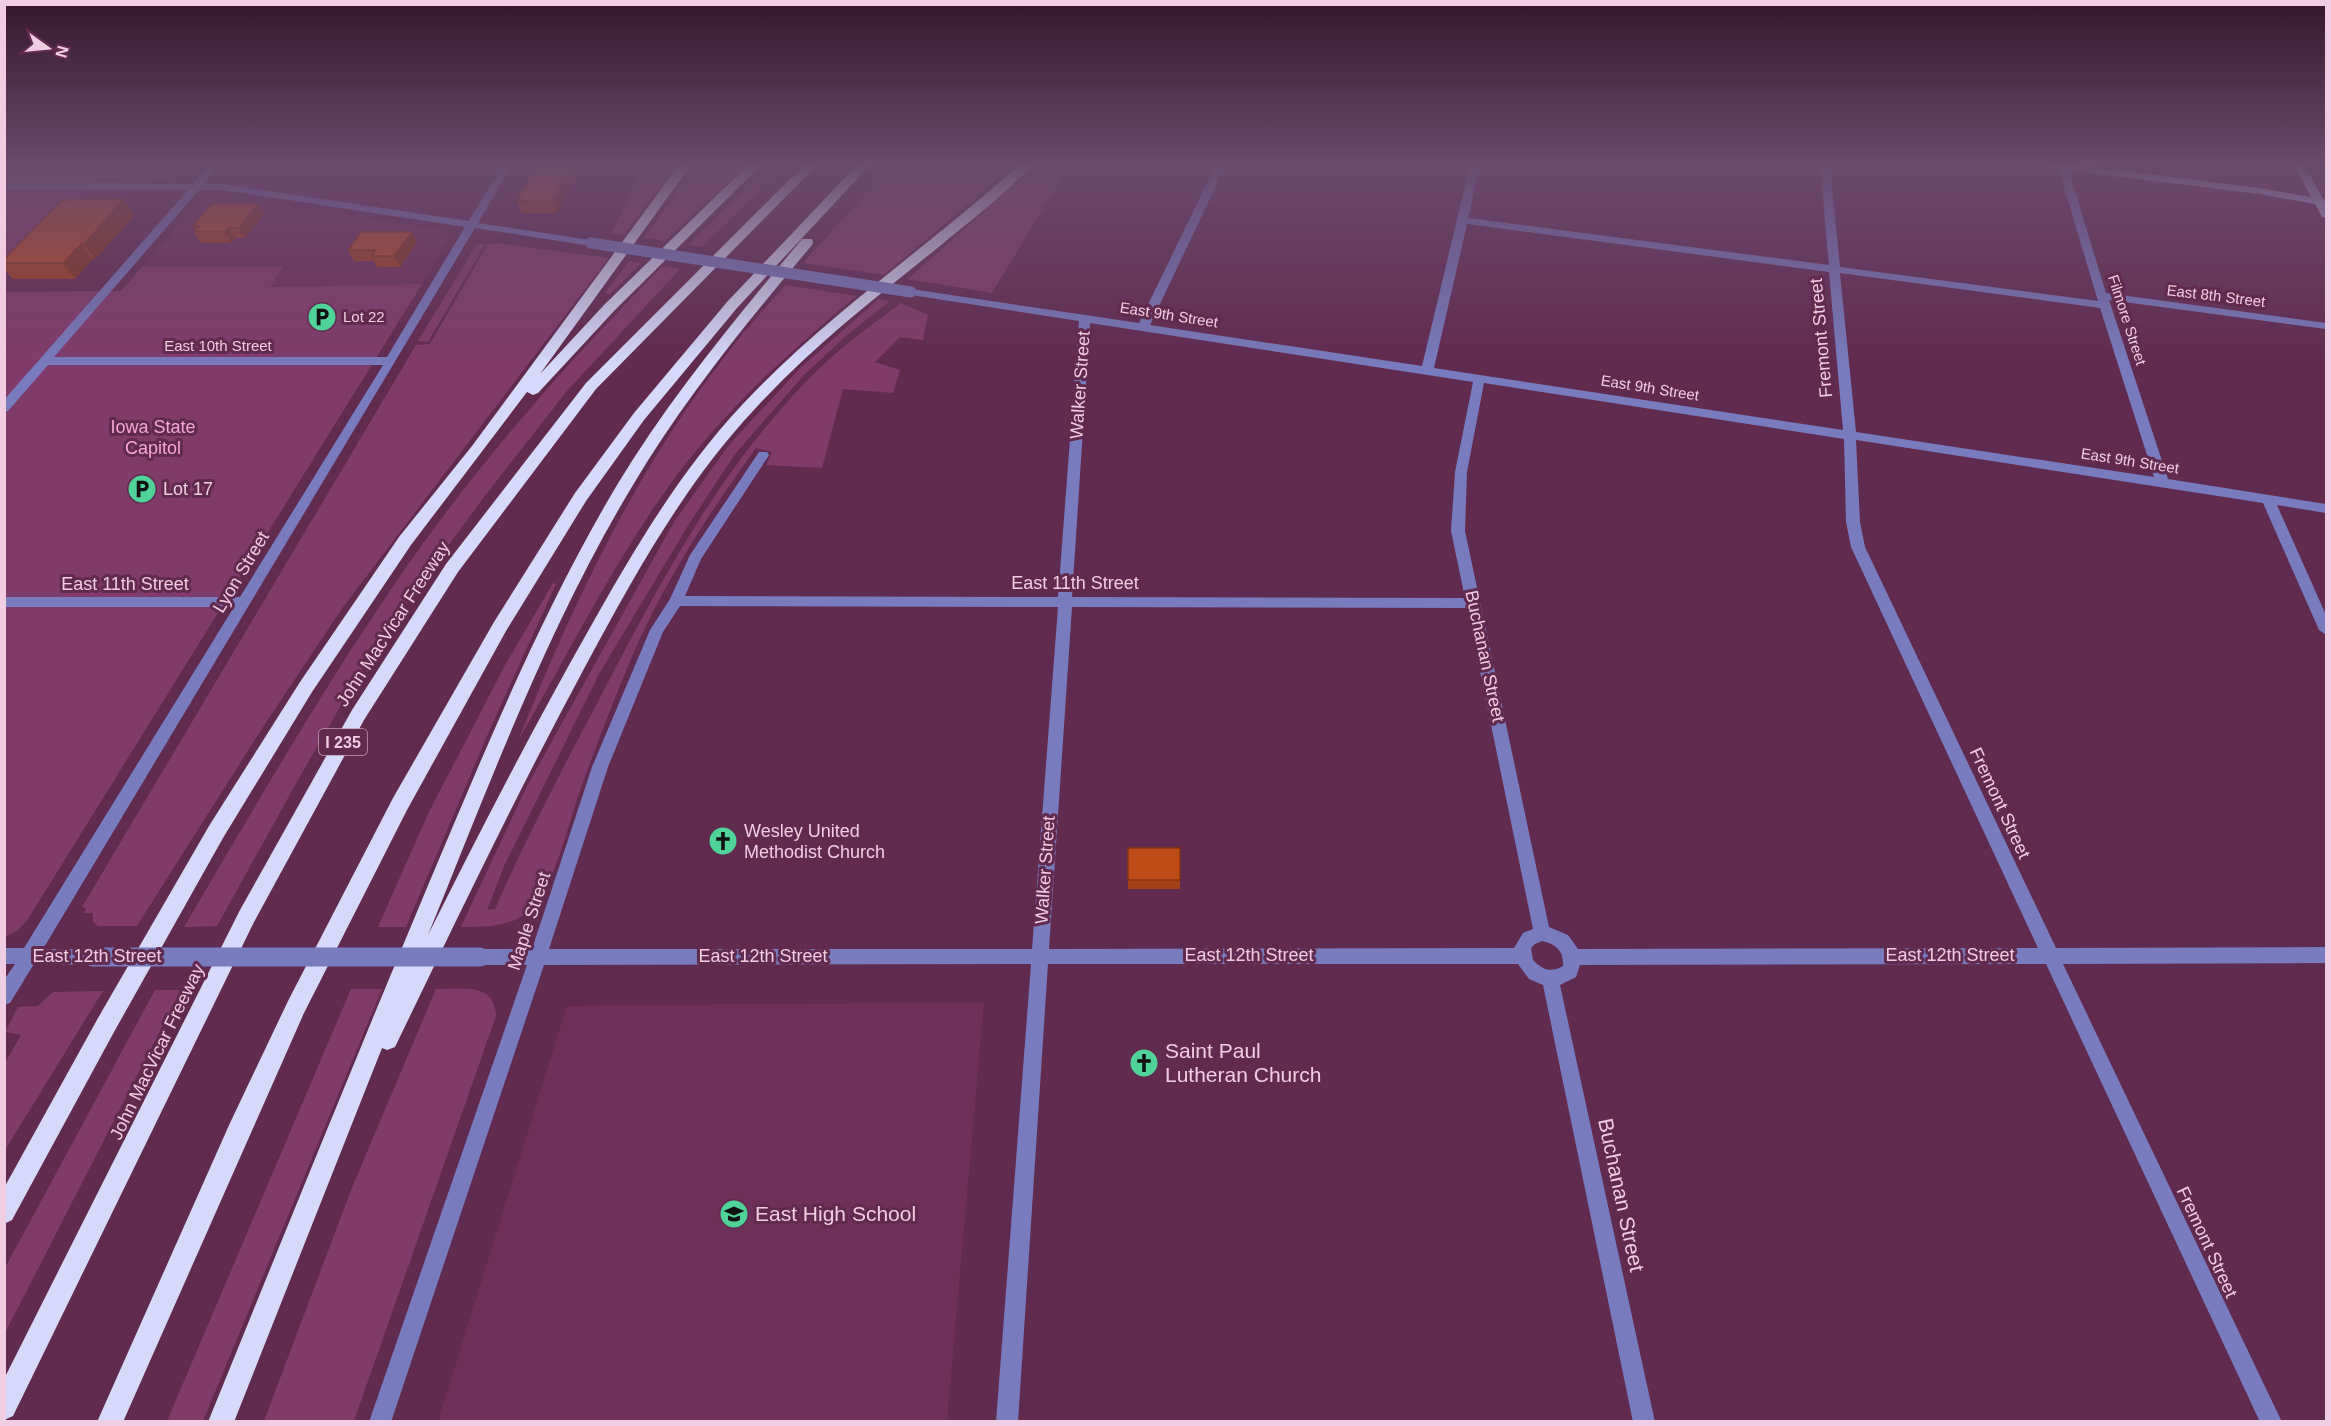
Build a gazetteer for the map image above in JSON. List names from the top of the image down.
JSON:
{
  "streets": {
    "highway": ["John MacVicar Freeway", "I 235"],
    "street": [
      "East 8th Street",
      "East 9th Street",
      "Filmore Street",
      "Fremont Street",
      "East 10th Street",
      "Walker Street",
      "Lyon Street",
      "East 11th Street",
      "Buchanan Street",
      "Maple Street",
      "East 12th Street"
    ]
  },
  "crossings": [
    ["East 8th Street", "Filmore Street"],
    ["East 8th Street", "Fremont Street"],
    ["East 9th Street", "Filmore Street"],
    ["East 9th Street", "Fremont Street"],
    ["East 9th Street", "Walker Street"],
    ["East 9th Street", "Buchanan Street"],
    ["Fremont Street", "East 12th Street"],
    ["East 10th Street", "Lyon Street"],
    ["Walker Street", "East 11th Street"],
    ["Walker Street", "East 12th Street"],
    ["Lyon Street", "East 11th Street"],
    ["Lyon Street", "East 12th Street"],
    ["East 11th Street", "Buchanan Street"],
    ["East 11th Street", "Maple Street"],
    ["Buchanan Street", "East 12th Street"],
    ["Maple Street", "East 12th Street"]
  ],
  "parks": ["Iowa State Capitol"],
  "places": {
    "parking": ["Lot 22", "Lot 17"],
    "church": ["Wesley United Methodist Church", "Saint Paul Lutheran Church"],
    "school or university": ["East High School"]
  },
  "north": "right"
}
